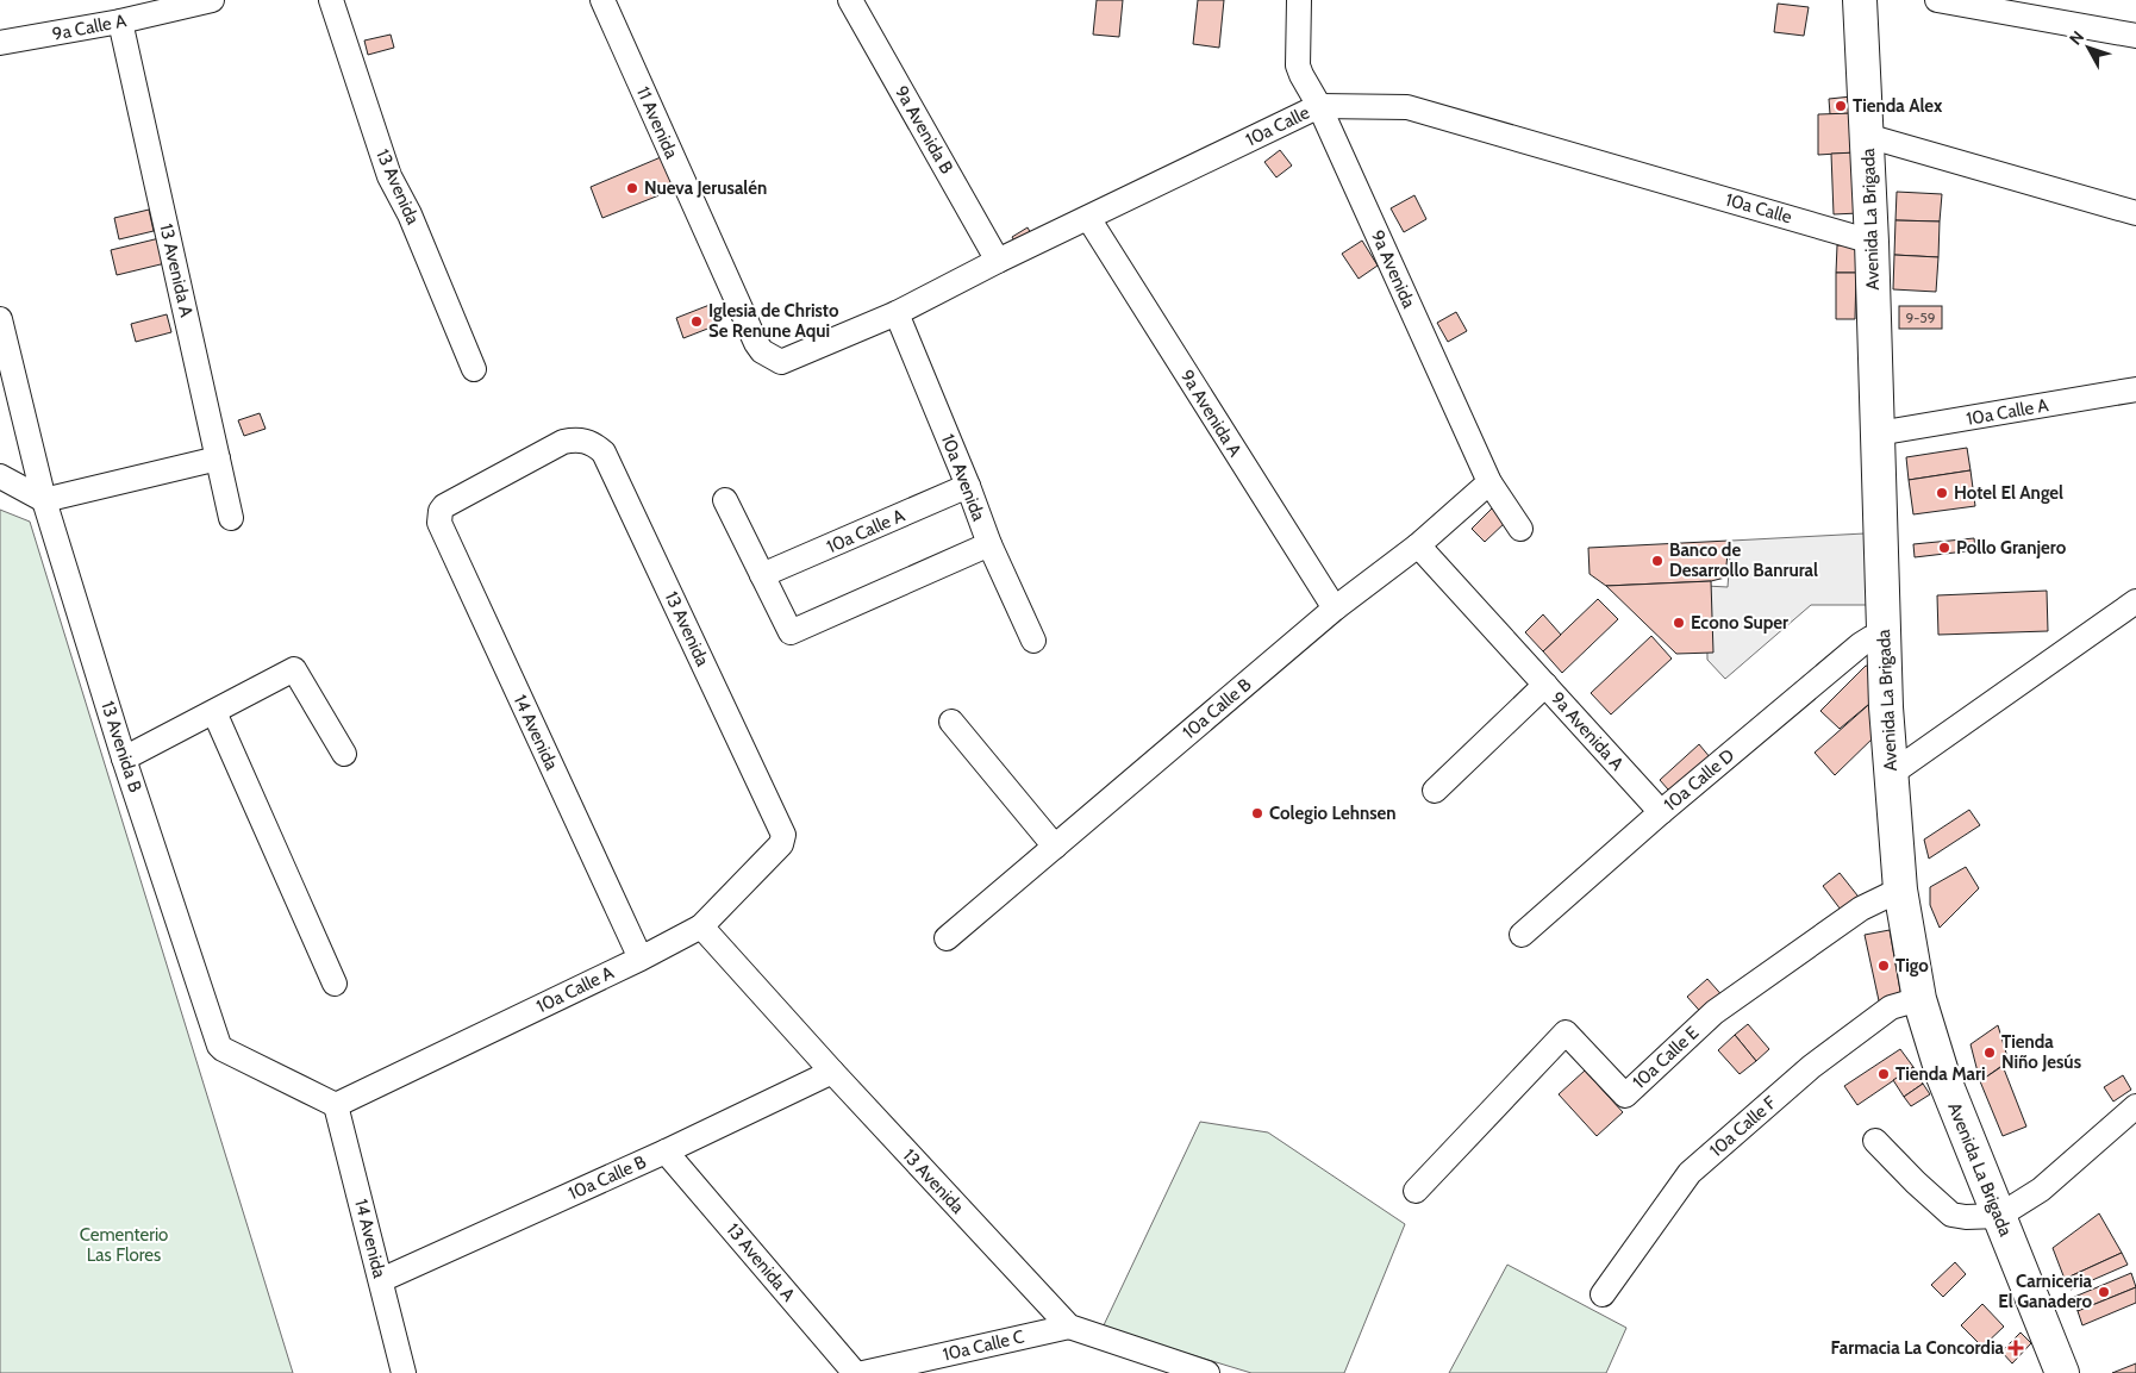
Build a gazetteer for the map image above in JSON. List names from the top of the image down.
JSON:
{
  "streets": {
    "main road": ["Avenida La Brigada"],
    "street": [
      "9a Calle A",
      "11 Avenida",
      "10a Calle",
      "9a Avenida B",
      "13 Avenida",
      "9a Avenida",
      "13 Avenida A",
      "10a Calle A",
      "9a Avenida A",
      "10a Avenida",
      "10a Calle B",
      "14 Avenida",
      "13 Avenida B",
      "10a Calle D",
      "10a Calle E",
      "10a Calle F",
      "10a Calle C"
    ]
  },
  "crossings": [
    ["9a Calle A", "13 Avenida A"],
    ["11 Avenida", "10a Calle"],
    ["10a Calle", "9a Avenida B"],
    ["10a Calle", "Avenida La Brigada"],
    ["10a Calle", "9a Avenida"],
    ["10a Calle", "9a Avenida A"],
    ["10a Calle", "10a Avenida"],
    ["13 Avenida", "10a Calle A"],
    ["13 Avenida", "10a Calle B"],
    ["13 Avenida", "14 Avenida"],
    ["13 Avenida", "10a Calle C"],
    ["Avenida La Brigada", "10a Calle A"],
    ["Avenida La Brigada", "10a Calle D"],
    ["Avenida La Brigada", "10a Calle E"],
    ["Avenida La Brigada", "10a Calle F"],
    ["9a Avenida", "10a Calle B"],
    ["13 Avenida A", "10a Calle B"],
    ["10a Calle A", "10a Avenida"],
    ["10a Calle A", "14 Avenida"],
    ["10a Calle A", "13 Avenida B"],
    ["9a Avenida A", "10a Calle B"],
    ["9a Avenida A", "10a Calle D"],
    ["10a Calle B", "14 Avenida"],
    ["14 Avenida", "13 Avenida B"]
  ],
  "parks": ["Cementerio Las Flores"],
  "places": {
    "other": [
      "Tienda Alex",
      "Nueva Jerusalén",
      "Iglesia de Christo Se Renune Aqui",
      "Hotel El Angel",
      "Pollo Granjero",
      "Banco de Desarrollo Banrural",
      "Econo Super",
      "Colegio Lehnsen",
      "Tigo",
      "Tienda Niño Jesús",
      "Tienda Mari",
      "Carniceria El Ganadero"
    ],
    "health": ["Farmacia La Concordia"]
  },
  "house_numbers": ["9-59"],
  "north": "top left"
}
